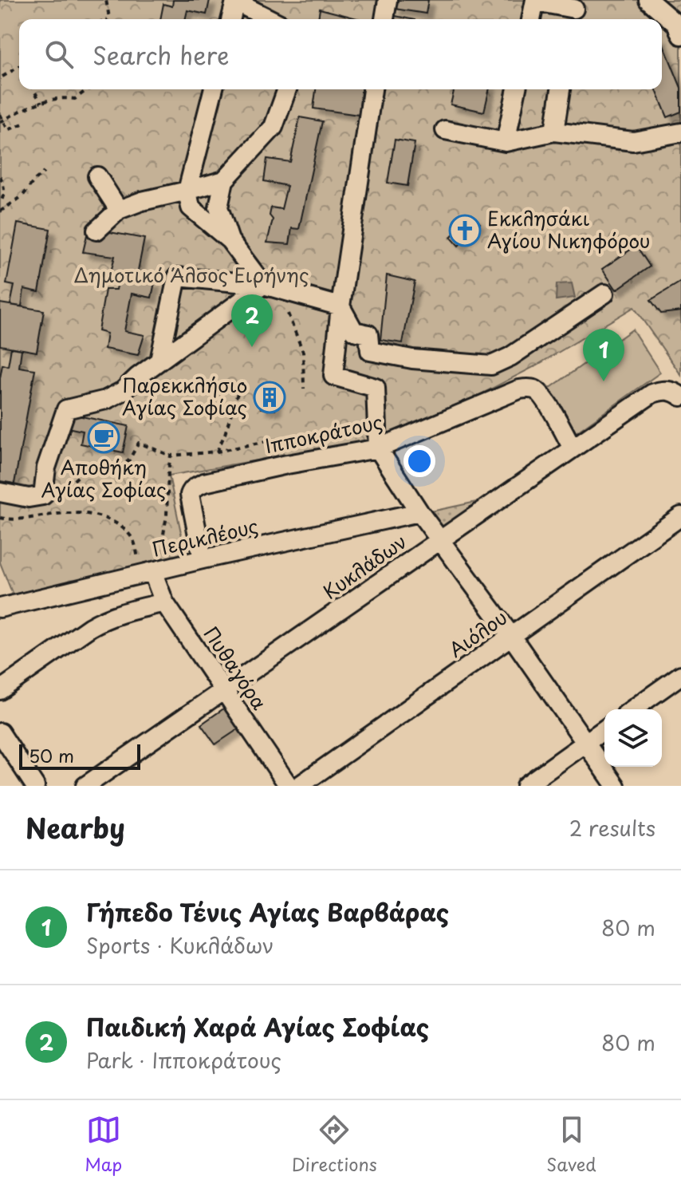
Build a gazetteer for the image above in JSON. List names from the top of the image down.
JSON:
{
  "streets": {
    "street": [
      "Ιπποκράτους",
      "Περικλέους",
      "Κυκλάδων",
      "Αιόλου",
      "Πυθαγόρα"
    ]
  },
  "crossings": [
    ["Ιπποκράτους", "Περικλέους"],
    ["Ιπποκράτους", "Κυκλάδων"],
    ["Περικλέους", "Πυθαγόρα"],
    ["Κυκλάδων", "Πυθαγόρα"]
  ],
  "parks": ["Δημοτικό Άλσος Ειρήνης"],
  "places": {
    "church": ["Εκκλησάκι Αγίου Νικηφόρου"],
    "building": ["Παρεκκλήσιο Αγίας Σοφίας"],
    "cafe": ["Αποθήκη Αγίας Σοφίας"]
  },
  "scale_bar": "50 m",
  "page": {
    "search": "Search here",
    "pins": ["2", "1"],
    "scale": "50 m",
    "heading": ["Nearby", "2 results"],
    "list": [
      {
        "mark": "1",
        "name": "Γήπεδο Τένις Αγίας Βαρβάρας",
        "note": "Sports · Κυκλάδων",
        "value": "80 m"
      },
      {
        "mark": "2",
        "name": "Παιδική Χαρά Αγίας Σοφίας",
        "note": "Park · Ιπποκράτους",
        "value": "80 m"
      }
    ],
    "nav": ["Map", "Directions", "Saved"]
  }
}
